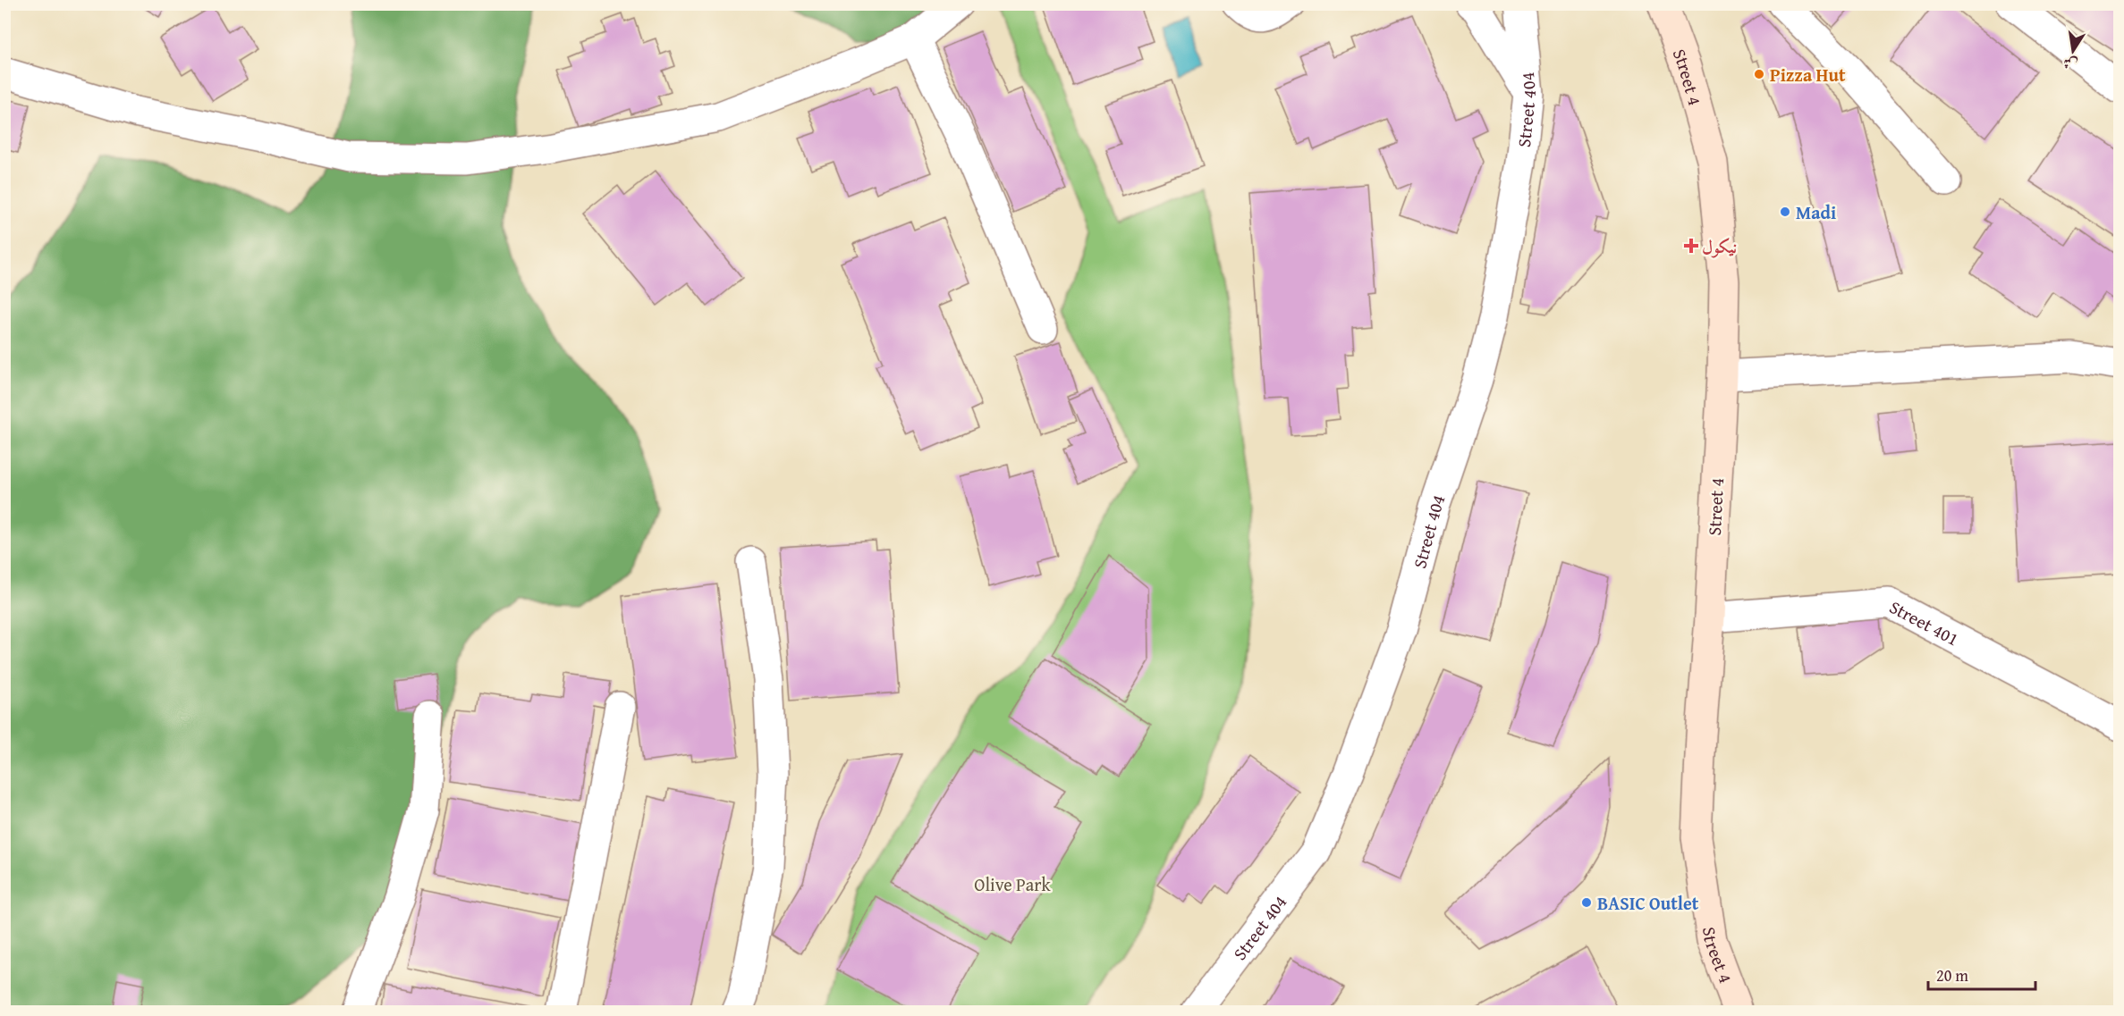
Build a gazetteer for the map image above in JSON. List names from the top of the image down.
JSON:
{
  "streets": {
    "main road": ["Street 4"],
    "street": ["Street 404", "Street 401"]
  },
  "crossings": [
    ["Street 4", "Street 401"]
  ],
  "parks": ["Olive Park"],
  "places": {
    "other": ["Pizza Hut", "Madi", "BASIC Outlet"],
    "health": ["نيكول"]
  },
  "scale_bar": "20 m",
  "north": "bottom"
}
